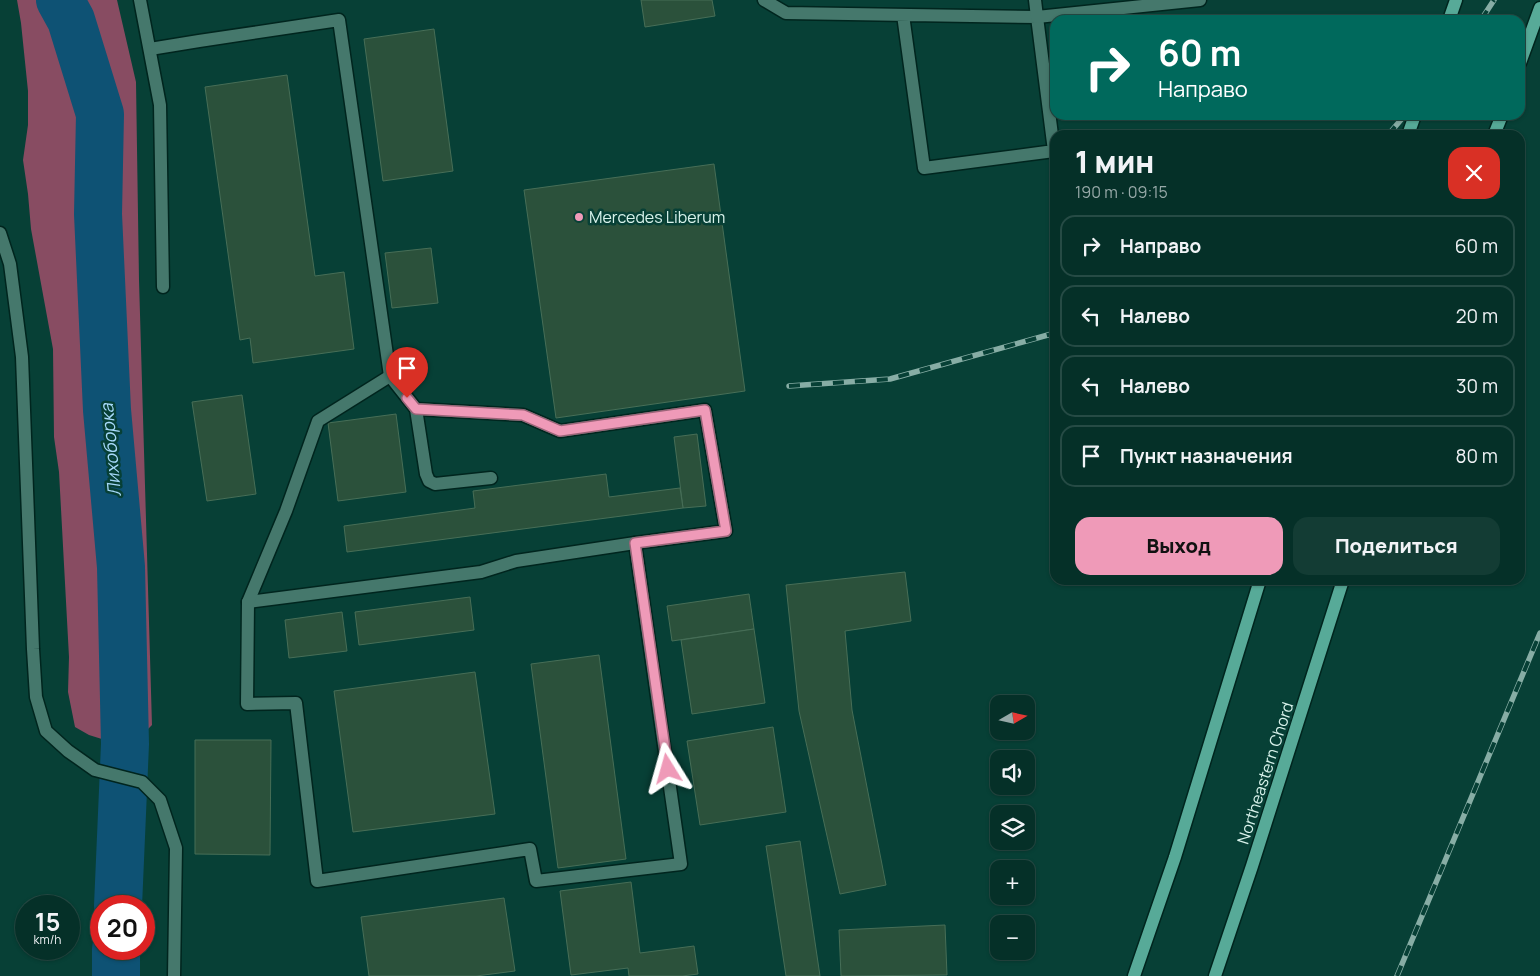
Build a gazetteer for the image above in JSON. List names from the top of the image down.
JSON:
{
  "streets": {
    "main road": ["Northeastern Chord"]
  },
  "water": ["Лихоборка"],
  "places": ["Mercedes Liberum"],
  "north": "right",
  "page": {
    "turn": ["60 m", "Направо"],
    "heading": ["1 мин", "190 m · 09:15"],
    "list": [
      {
        "name": "Направо",
        "value": "60 m"
      },
      {
        "name": "Налево",
        "value": "20 m"
      },
      {
        "name": "Налево",
        "value": "30 m"
      },
      {
        "name": "Пункт назначения",
        "value": "80 m"
      }
    ],
    "buttons": ["Выход", "Поделиться"],
    "map_buttons": ["+", "−"],
    "speed": "15 km/h",
    "limit": "20"
  }
}
